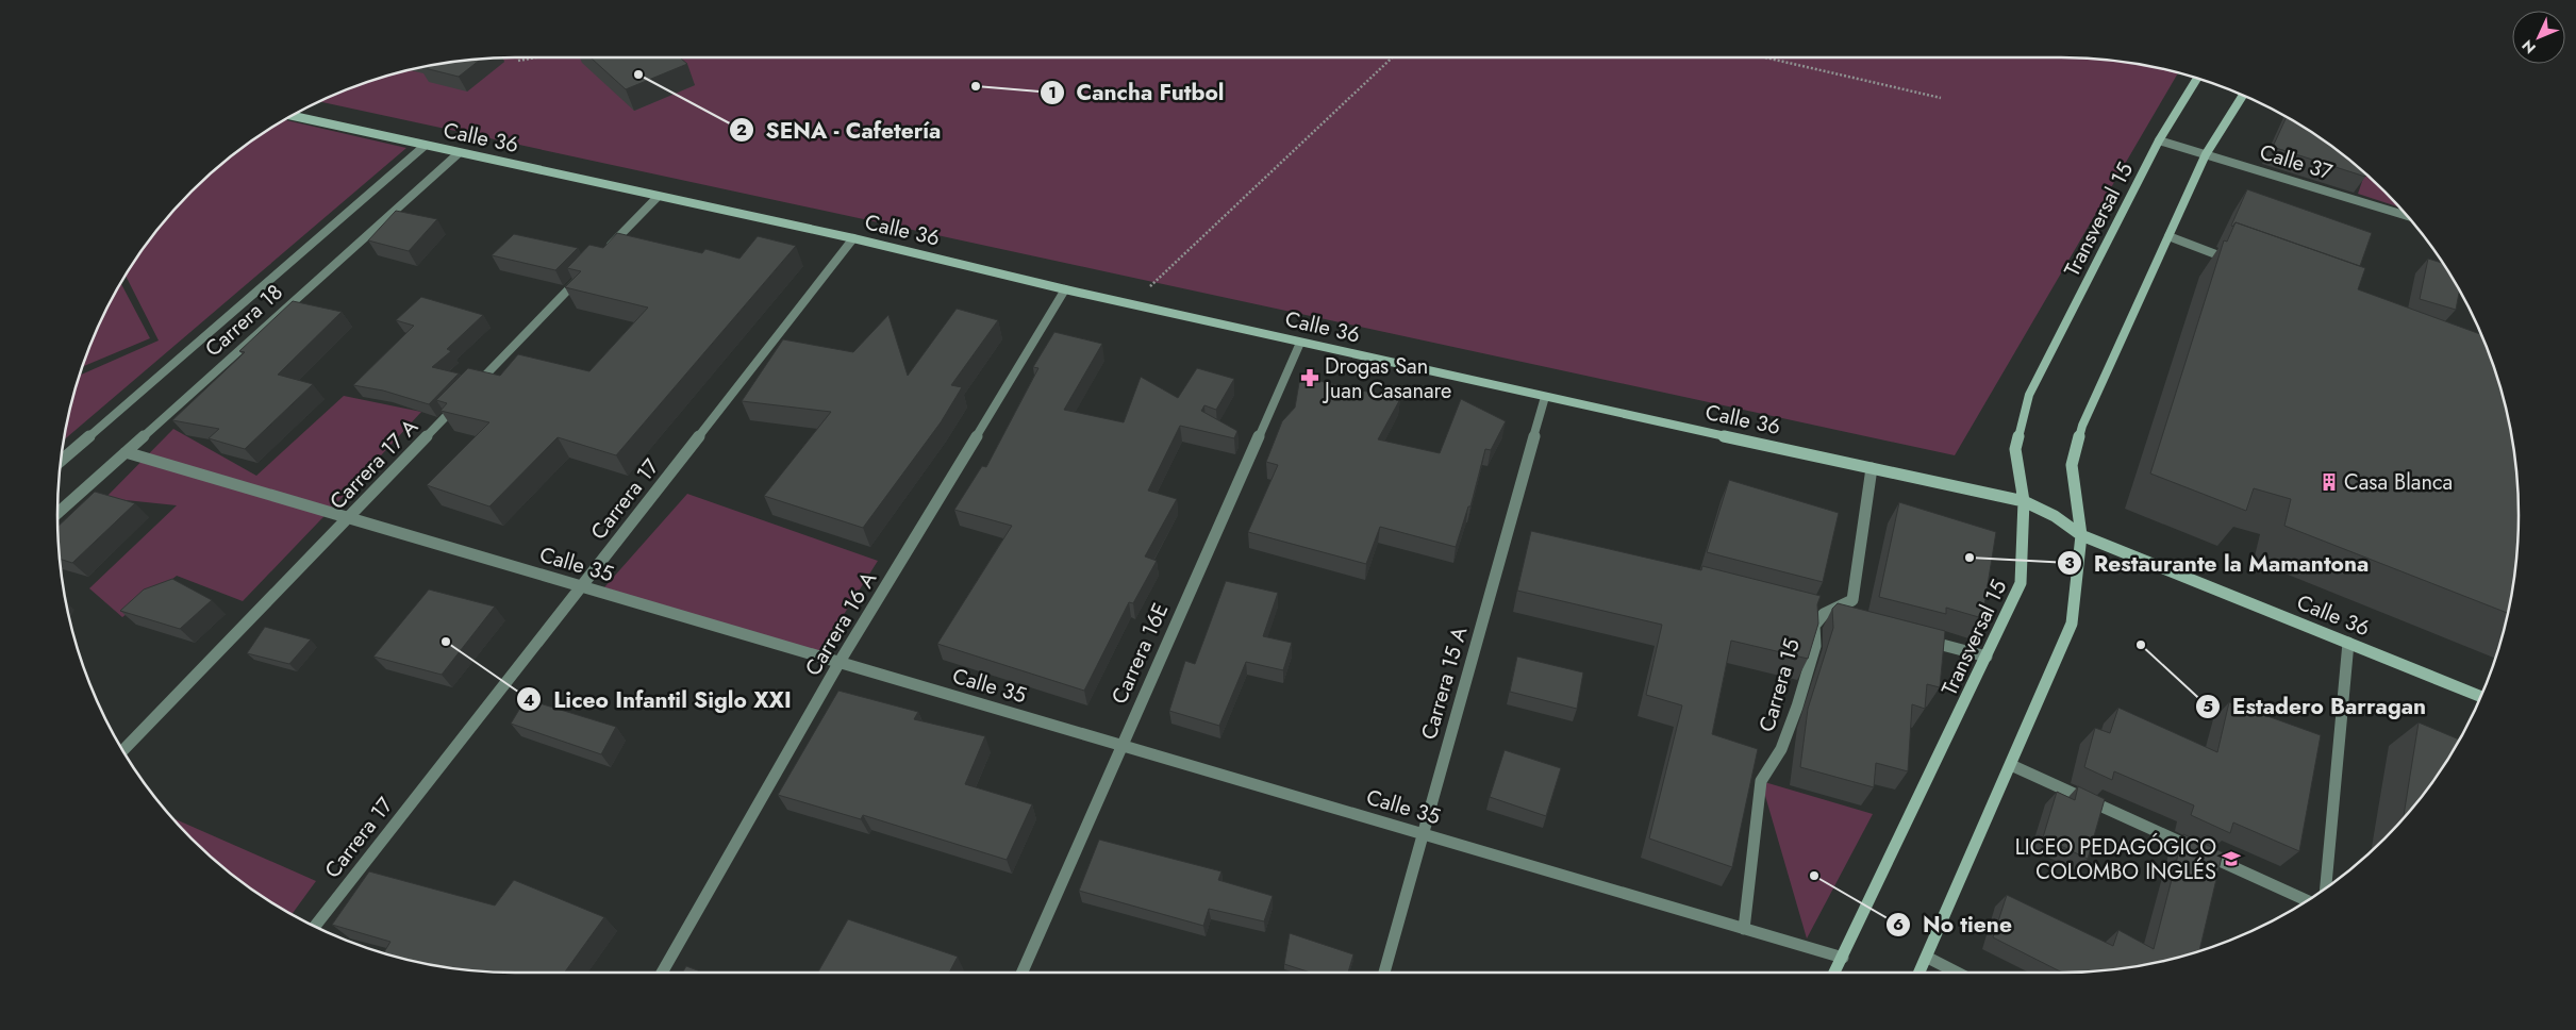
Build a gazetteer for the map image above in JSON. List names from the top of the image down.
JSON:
{
  "streets": {
    "street": [
      "Calle 36",
      "Calle 37",
      "Transversal 15",
      "Carrera 18",
      "Carrera 17 A",
      "Carrera 17",
      "Calle 35",
      "Carrera 16 A",
      "Carrera 16E",
      "Carrera 15 A",
      "Carrera 15"
    ]
  },
  "crossings": [
    ["Calle 36", "Transversal 15"],
    ["Calle 36", "Carrera 18"],
    ["Calle 36", "Carrera 17"],
    ["Calle 36", "Carrera 16 A"],
    ["Calle 36", "Carrera 16E"],
    ["Calle 36", "Carrera 15 A"],
    ["Calle 37", "Transversal 15"],
    ["Transversal 15", "Calle 35"],
    ["Carrera 18", "Calle 35"],
    ["Carrera 17 A", "Calle 35"],
    ["Carrera 17", "Calle 35"],
    ["Calle 35", "Carrera 16 A"],
    ["Calle 35", "Carrera 16E"],
    ["Calle 35", "Carrera 15 A"],
    ["Calle 35", "Carrera 15"]
  ],
  "places": {
    "other": [
      "SENA - Cafetería",
      "Cancha Futbol",
      "Restaurante la Mamantona",
      "Liceo Infantil Siglo XXI",
      "Estadero Barragan",
      "No tiene"
    ],
    "pharmacy": ["Drogas San Juan Casanare"],
    "building": ["Casa Blanca"],
    "school or university": ["LICEO PEDAGÓGICO COLOMBO INGLÉS"]
  },
  "north": "bottom left"
}
